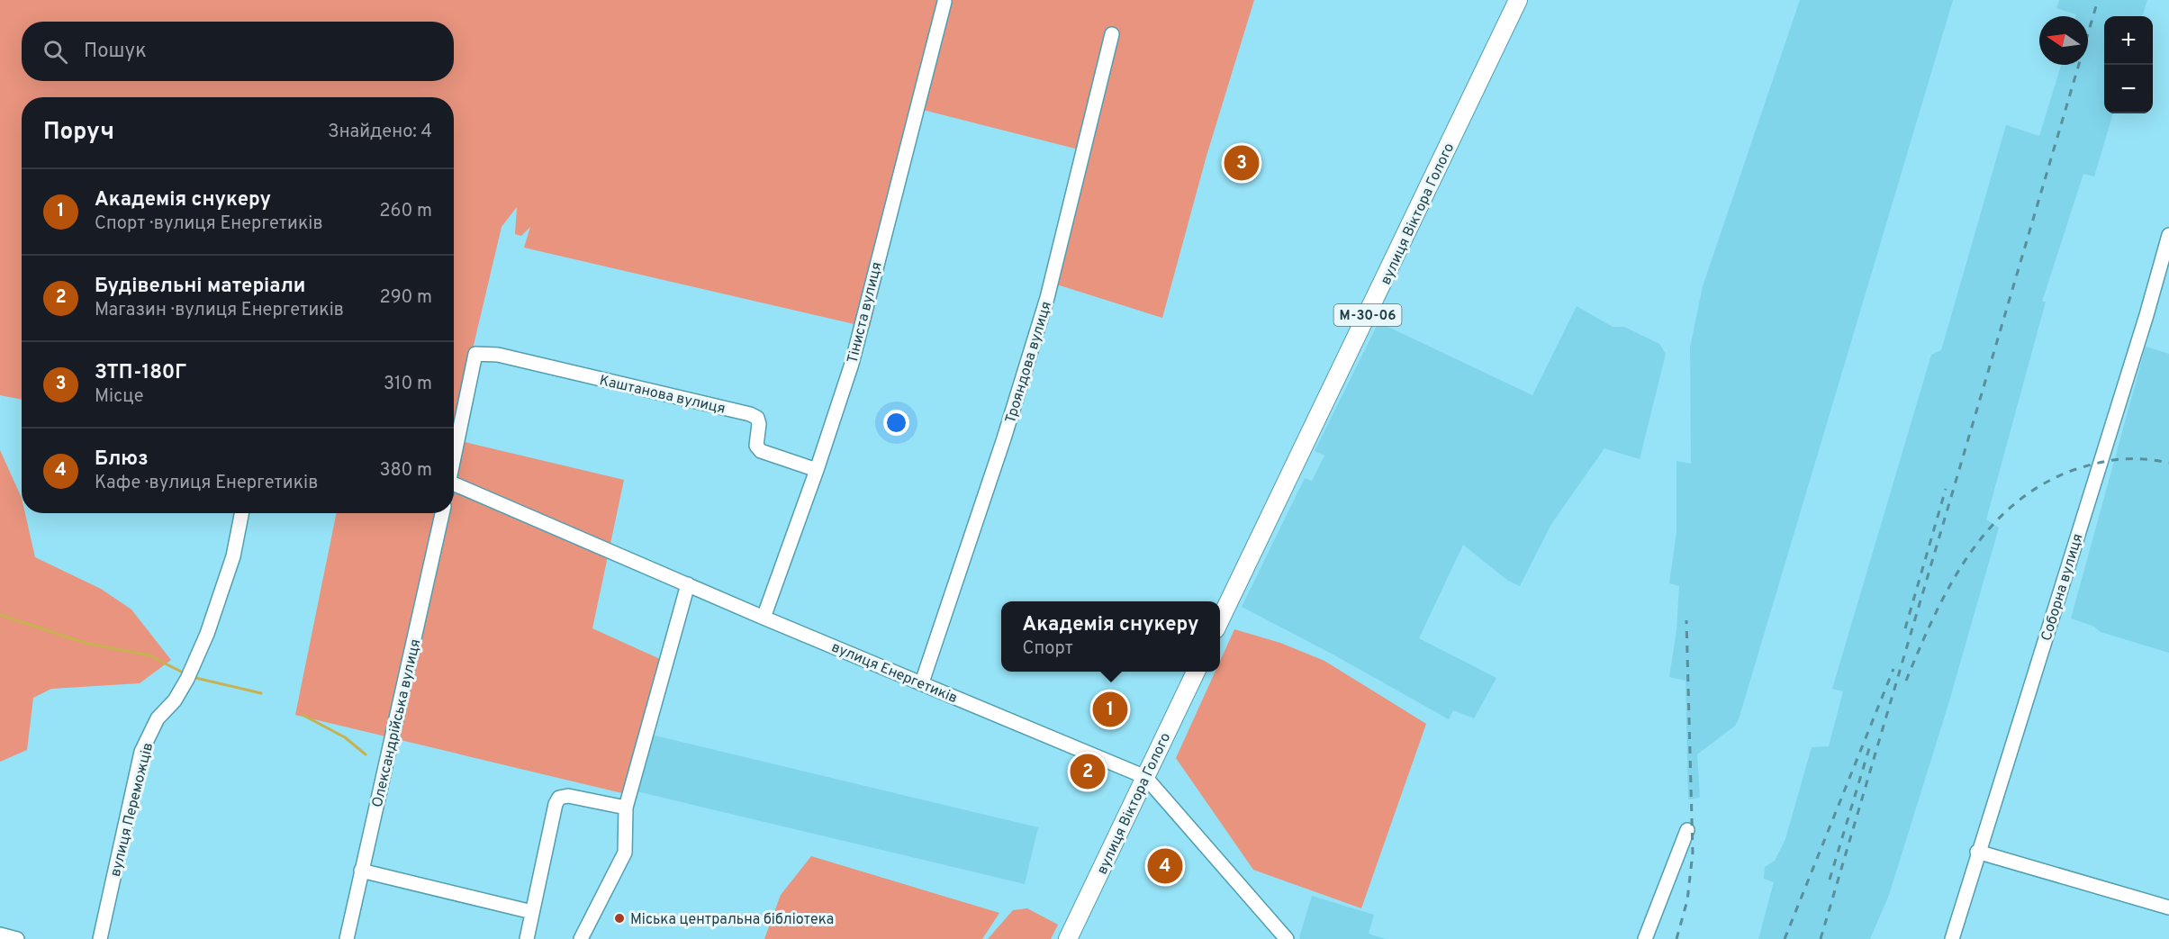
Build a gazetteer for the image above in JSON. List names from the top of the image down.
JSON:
{
  "streets": {
    "main road": ["вулиця Віктора Голого", "М-30-06"],
    "street": [
      "Тіниста вулиця",
      "Трояндова вулиця",
      "Каштанова вулиця",
      "Соборна вулиця",
      "вулиця Енергетиків",
      "Олександрійська вулиця",
      "вулиця Переможців"
    ]
  },
  "crossings": [
    ["вулиця Віктора Голого", "вулиця Енергетиків"],
    ["Тіниста вулиця", "Каштанова вулиця"],
    ["Тіниста вулиця", "вулиця Енергетиків"],
    ["Трояндова вулиця", "вулиця Енергетиків"]
  ],
  "places": ["Міська центральна бібліотека"],
  "north": "left",
  "page": {
    "map_buttons": ["+", "−"],
    "search": "Пошук",
    "heading": ["Поруч", "Знайдено: 4"],
    "pins": [
      "3",
      "1",
      "2",
      "4"
    ],
    "list": [
      {
        "mark": "1",
        "name": "Академія снукеру",
        "note": "Спорт · вулиця Енергетиків",
        "value": "260 m"
      },
      {
        "mark": "2",
        "name": "Будівельні матеріали",
        "note": "Магазин · вулиця Енергетиків",
        "value": "290 m"
      },
      {
        "mark": "3",
        "name": "ЗТП-180Г",
        "note": "Місце",
        "value": "310 m"
      },
      {
        "mark": "4",
        "name": "Блюз",
        "note": "Кафе · вулиця Енергетиків",
        "value": "380 m"
      }
    ],
    "popup": ["Академія снукеру", "Спорт"]
  }
}
